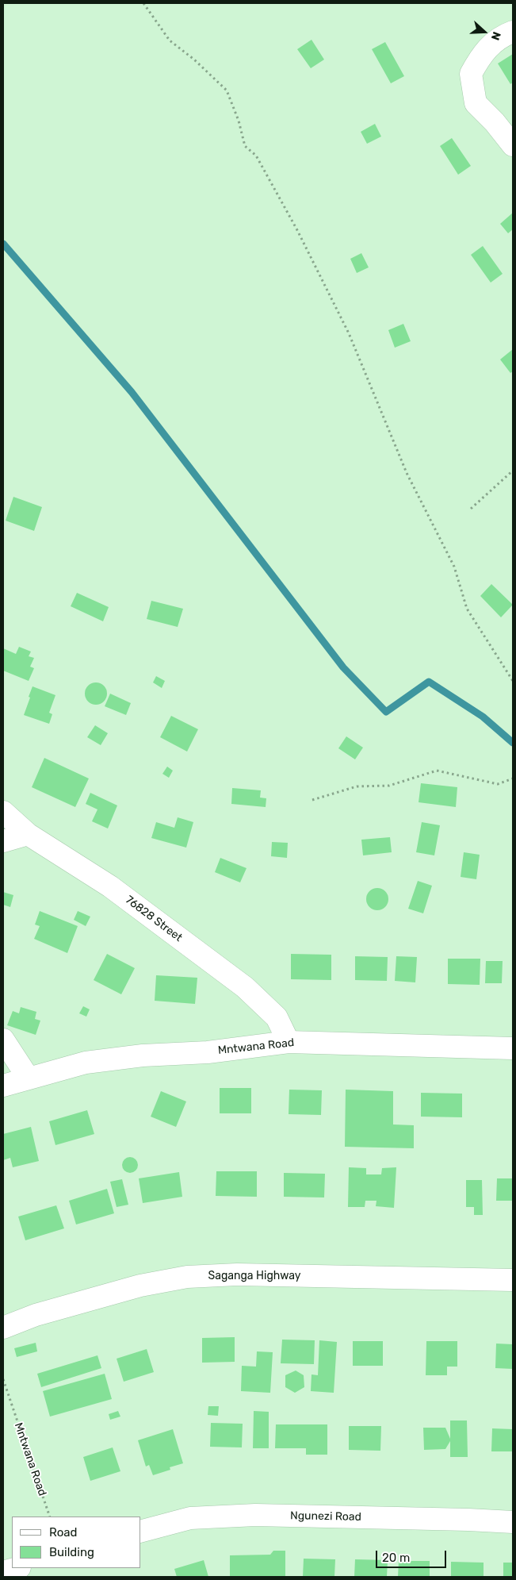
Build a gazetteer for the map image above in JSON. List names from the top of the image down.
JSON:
{
  "streets": {
    "street": [
      "76828 Street",
      "Mntwana Road",
      "Saganga Highway",
      "Ngunezi Road"
    ]
  },
  "crossings": [
    ["76828 Street", "Mntwana Road"]
  ],
  "legend": ["Road", "Building"],
  "scale_bar": "20 m",
  "north": "right"
}
